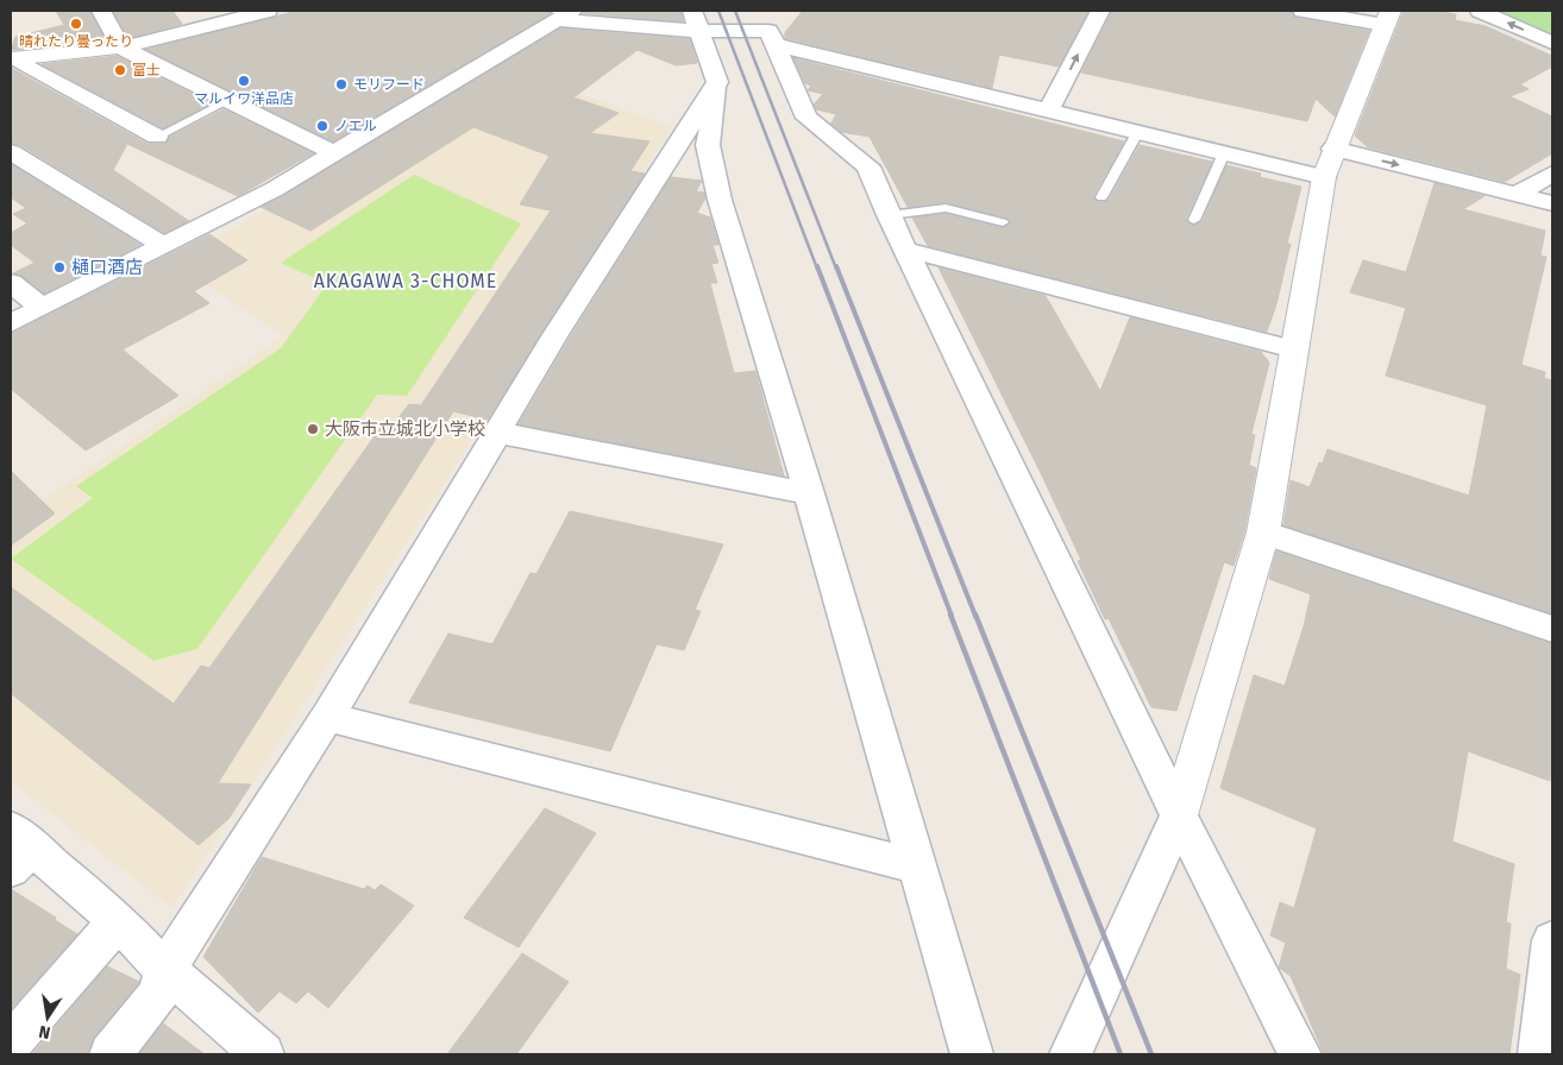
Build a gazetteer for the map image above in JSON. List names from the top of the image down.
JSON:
{
  "districts": ["AKAGAWA 3-CHOME"],
  "places": [
    "晴れたり曇ったり",
    "富士",
    "マルイワ洋品店",
    "モリフード",
    "ノエル",
    "樋口酒店",
    "大阪市立城北小学校"
  ],
  "north": "bottom"
}
